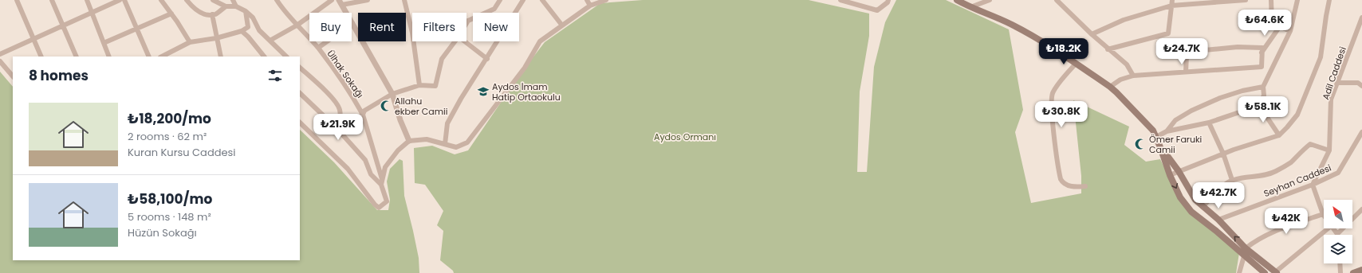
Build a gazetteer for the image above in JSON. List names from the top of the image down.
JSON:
{
  "streets": {
    "street": ["Adil Caddesi", "Ülhak Sokağı", "Seyhan Caddesi"]
  },
  "crossings": [
    ["Adil Caddesi", "Seyhan Caddesi"]
  ],
  "parks": ["Aydos Ormanı"],
  "places": {
    "school or university": ["Aydos İmam Hatip Ortaokulu"],
    "mosque": ["Allahu ekber Camii", "Ömer Faruki Camii"]
  },
  "north": "top left",
  "page": {
    "price": [
      "₺64.6K",
      "₺18.2K",
      "₺24.7K",
      "₺58.1K",
      "₺30.8K",
      "₺21.9K",
      "₺42.7K",
      "₺42K"
    ],
    "chip": [
      "Buy",
      "Rent",
      "Filters",
      "New"
    ],
    "heading": "8 homes",
    "list": [
      {
        "name": "₺18,200/mo",
        "note": "2 rooms · 62 m² · Kuran Kursu Caddesi"
      },
      {
        "name": "₺58,100/mo",
        "note": "5 rooms · 148 m² · Hüzün Sokağı"
      }
    ]
  }
}
